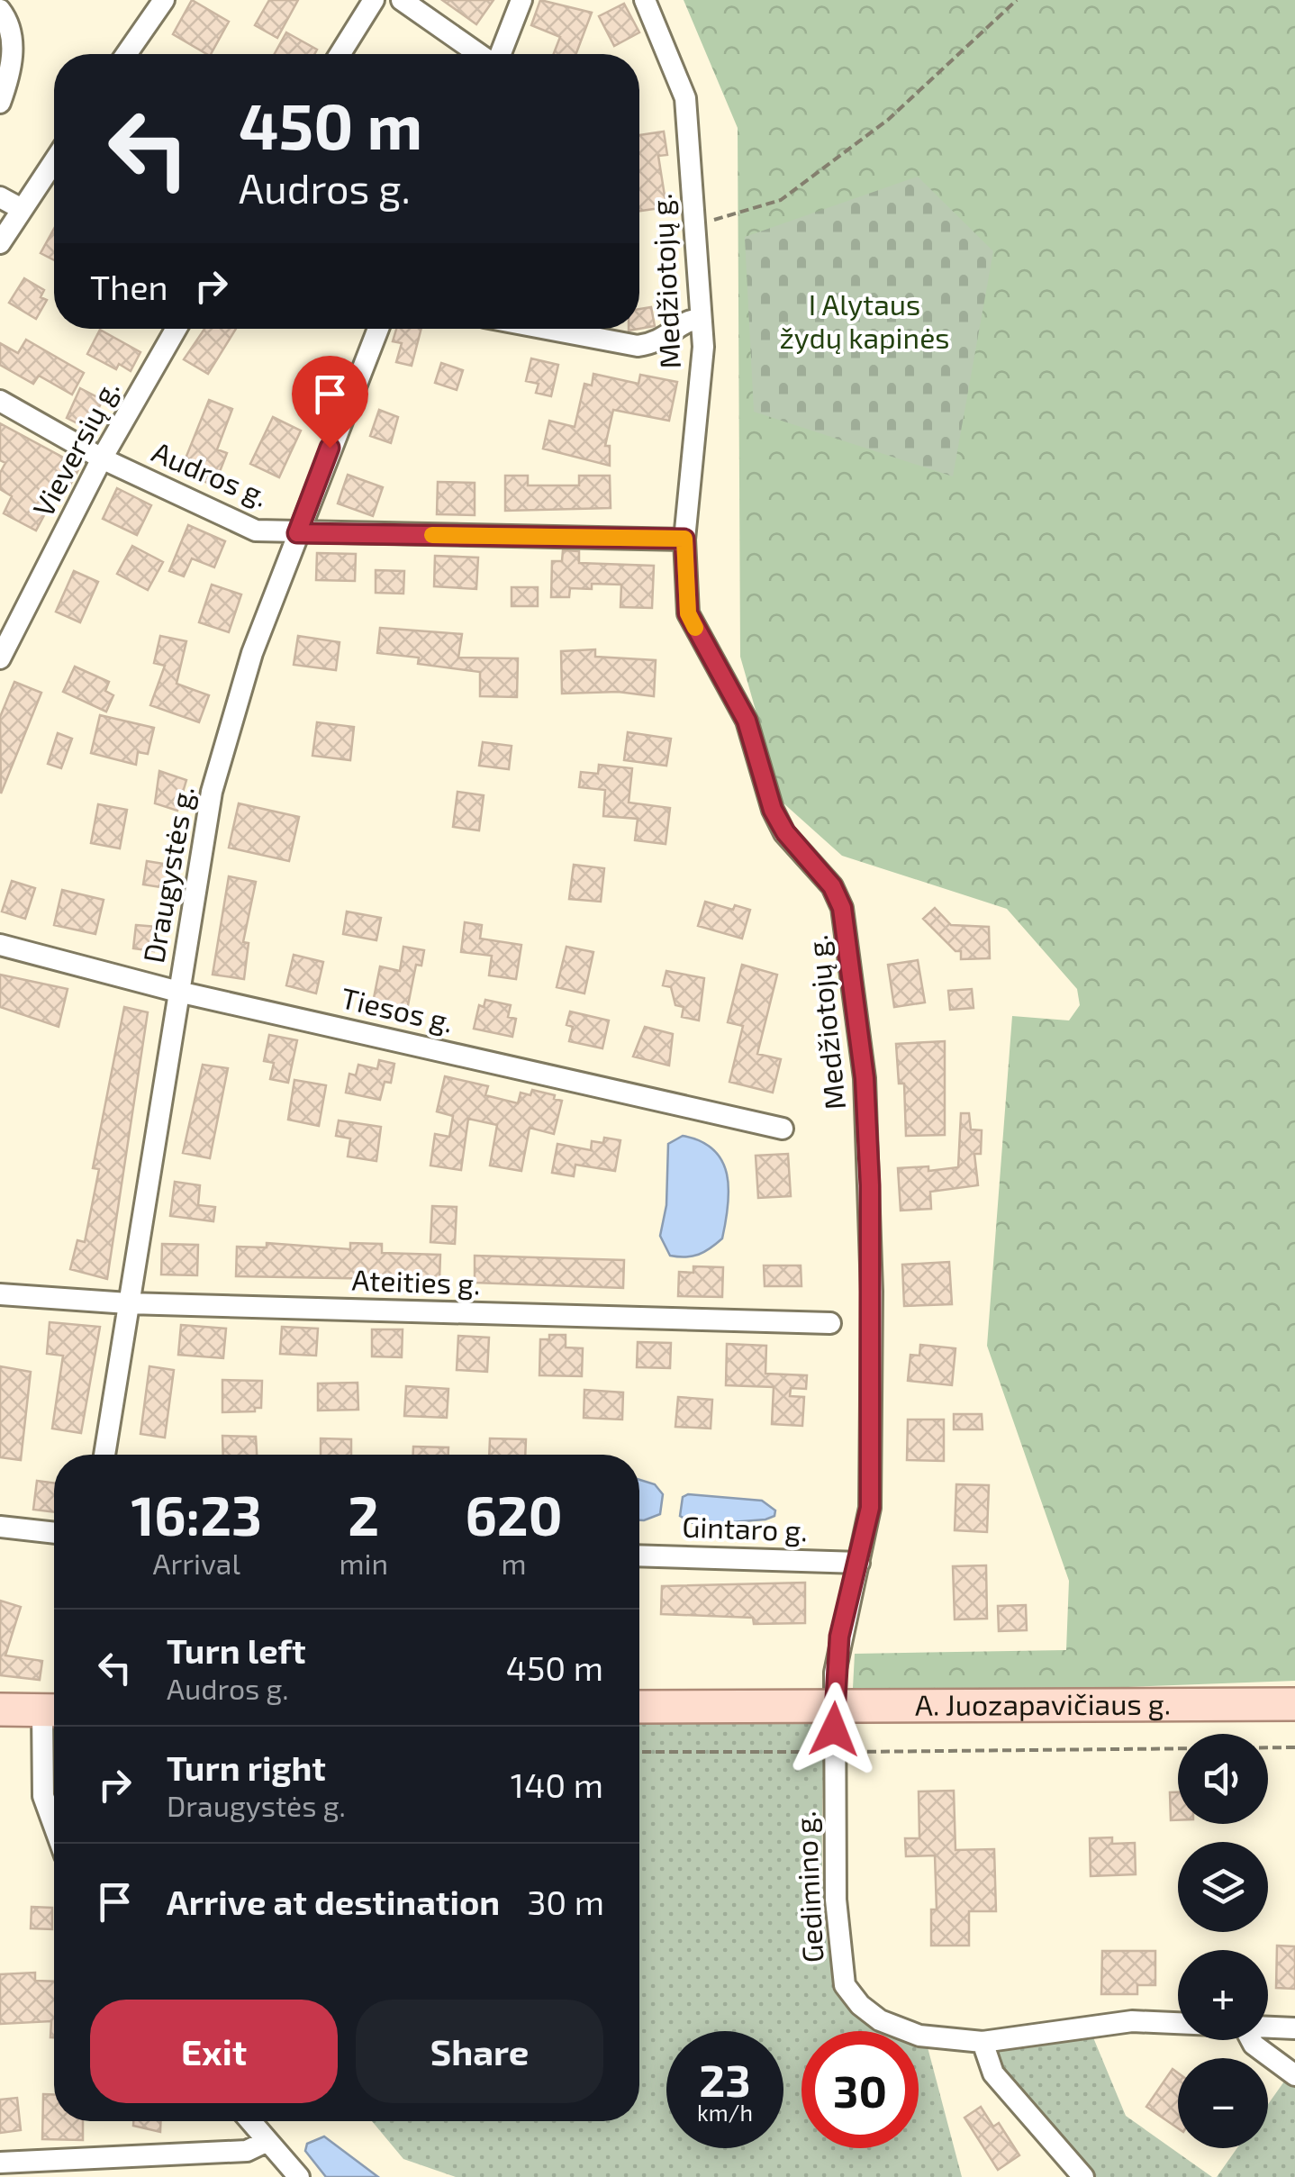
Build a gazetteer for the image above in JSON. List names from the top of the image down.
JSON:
{
  "streets": {
    "main road": ["A. Juozapavičiaus g."],
    "street": [
      "Medžiotojų g.",
      "Vieversių g.",
      "Audros g.",
      "Draugystės g.",
      "Tiesos g.",
      "Ateities g.",
      "Gintaro g.",
      "Gedimino g."
    ]
  },
  "crossings": [
    ["Medžiotojų g.", "Audros g."],
    ["Medžiotojų g.", "Gintaro g."],
    ["Medžiotojų g.", "A. Juozapavičiaus g."],
    ["Medžiotojų g.", "Gedimino g."],
    ["Vieversių g.", "Audros g."],
    ["Audros g.", "Draugystės g."],
    ["Draugystės g.", "Tiesos g."],
    ["Draugystės g.", "Ateities g."],
    ["A. Juozapavičiaus g.", "Gedimino g."]
  ],
  "parks": ["I Alytaus žydų kapinės"],
  "page": {
    "turn": ["450 m", "Audros g."],
    "then": "Then",
    "eta": [
      "16:23",
      "Arrival",
      "2",
      "min",
      "620",
      "m"
    ],
    "list": [
      {
        "name": "Turn left",
        "note": "Audros g.",
        "value": "450 m"
      },
      {
        "name": "Turn right",
        "note": "Draugystės g.",
        "value": "140 m"
      },
      {
        "name": "Arrive at destination",
        "value": "30 m"
      }
    ],
    "map_buttons": ["+", "−"],
    "buttons": ["Exit", "Share"],
    "speed": "23 km/h",
    "limit": "30"
  }
}
